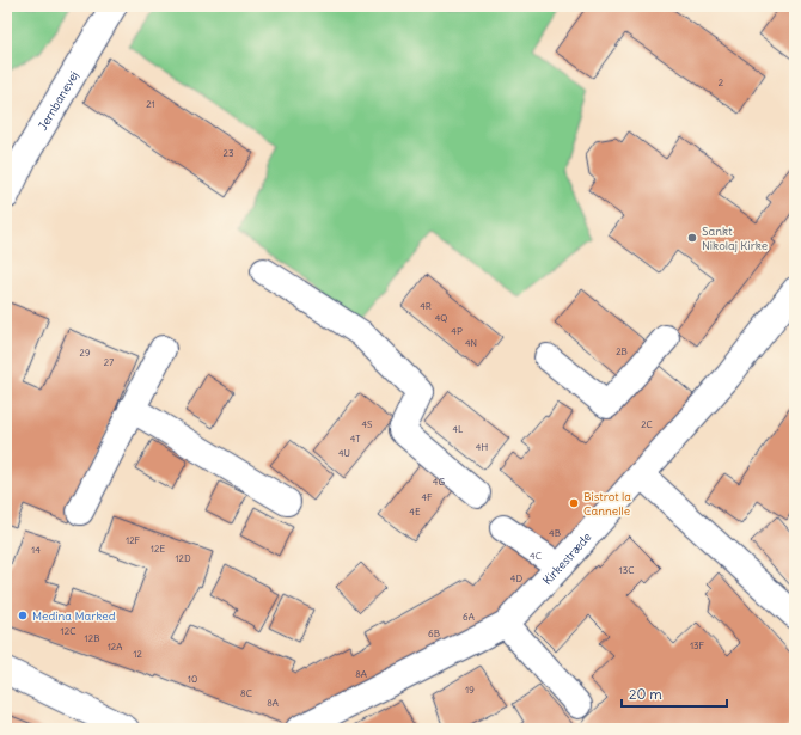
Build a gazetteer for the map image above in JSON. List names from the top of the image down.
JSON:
{
  "streets": {
    "street": ["Jernbanevej", "Kirkestræde"]
  },
  "places": ["Sankt Nikolaj Kirke", "Bistrot la Cannelle", "Medina Marked"],
  "house_numbers": [
    "2",
    "21",
    "23",
    "4R",
    "4Q",
    "4P",
    "4N",
    "2B",
    "29",
    "27",
    "4S",
    "2C",
    "4L",
    "4T",
    "4H",
    "4U",
    "4G",
    "4F",
    "4E",
    "4B",
    "12F",
    "12E",
    "14",
    "4C",
    "12D",
    "13C",
    "4D",
    "6A",
    "12C",
    "6B",
    "12B",
    "13F",
    "12A",
    "12",
    "8A",
    "10",
    "19",
    "8C",
    "8A"
  ],
  "scale_bar": "20 m"
}
